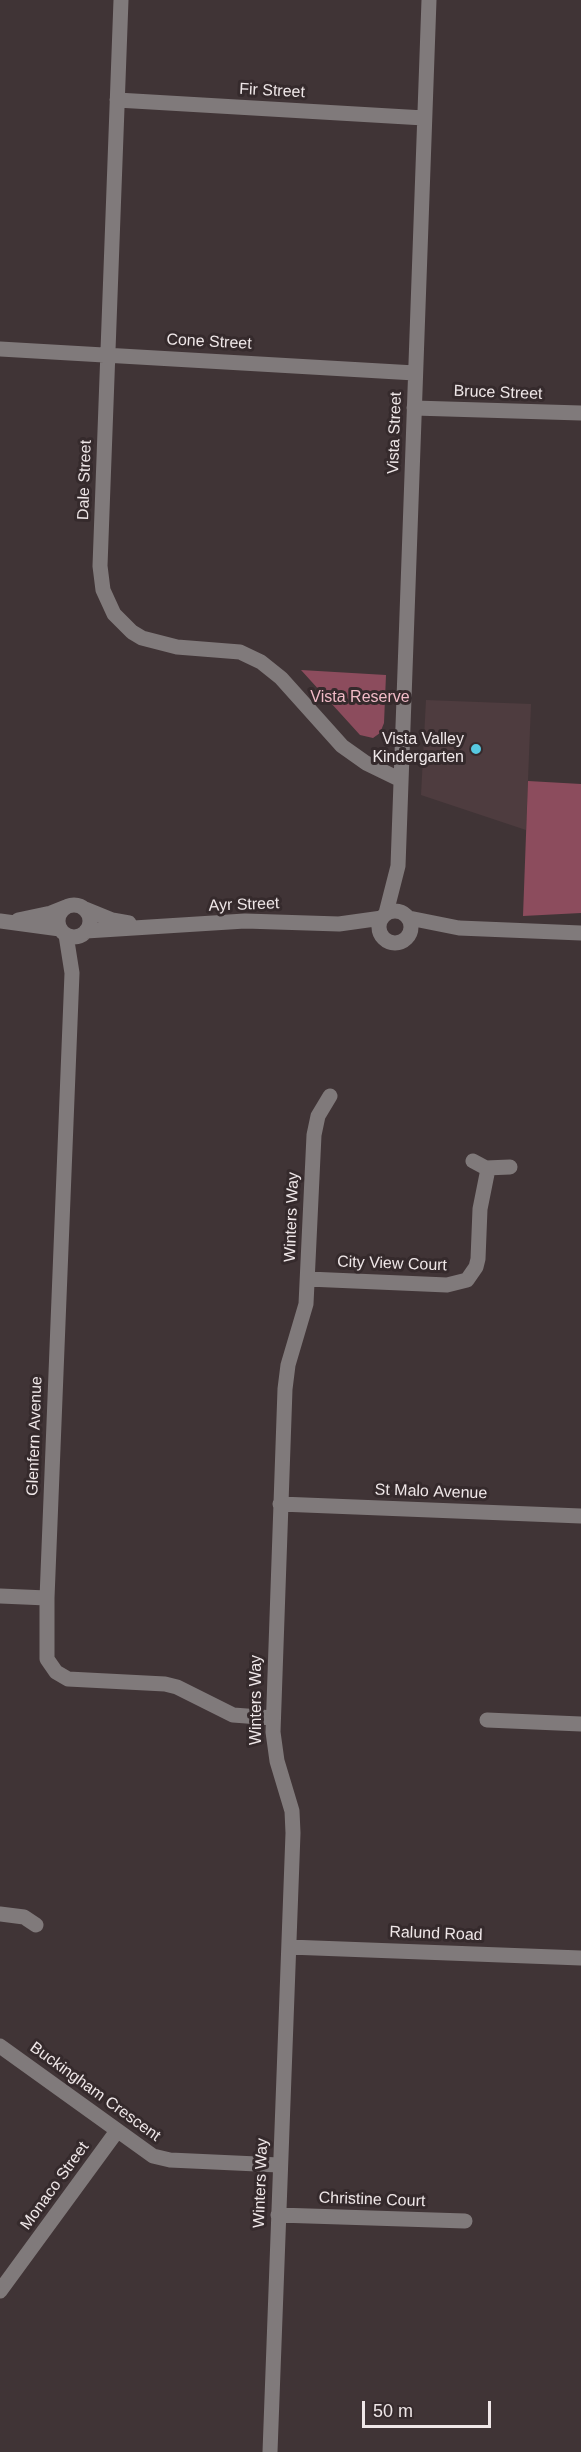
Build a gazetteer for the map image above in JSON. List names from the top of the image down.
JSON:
{
  "streets": {
    "street": [
      "Fir Street",
      "Cone Street",
      "Bruce Street",
      "Vista Street",
      "Dale Street",
      "Ayr Street",
      "Winters Way",
      "City View Court",
      "Glenfern Avenue",
      "St Malo Avenue",
      "Ralund Road",
      "Buckingham Crescent",
      "Monaco Street",
      "Christine Court"
    ]
  },
  "crossings": [
    ["Fir Street", "Vista Street"],
    ["Fir Street", "Dale Street"],
    ["Cone Street", "Vista Street"],
    ["Cone Street", "Dale Street"],
    ["Bruce Street", "Vista Street"],
    ["Vista Street", "Dale Street"],
    ["Vista Street", "Ayr Street"],
    ["Ayr Street", "Glenfern Avenue"],
    ["Winters Way", "City View Court"],
    ["Winters Way", "Glenfern Avenue"],
    ["Winters Way", "St Malo Avenue"],
    ["Winters Way", "Ralund Road"],
    ["Winters Way", "Buckingham Crescent"],
    ["Winters Way", "Christine Court"],
    ["Buckingham Crescent", "Monaco Street"]
  ],
  "parks": ["Vista Reserve"],
  "places": ["Vista Valley Kindergarten"],
  "scale_bar": "50 m"
}
